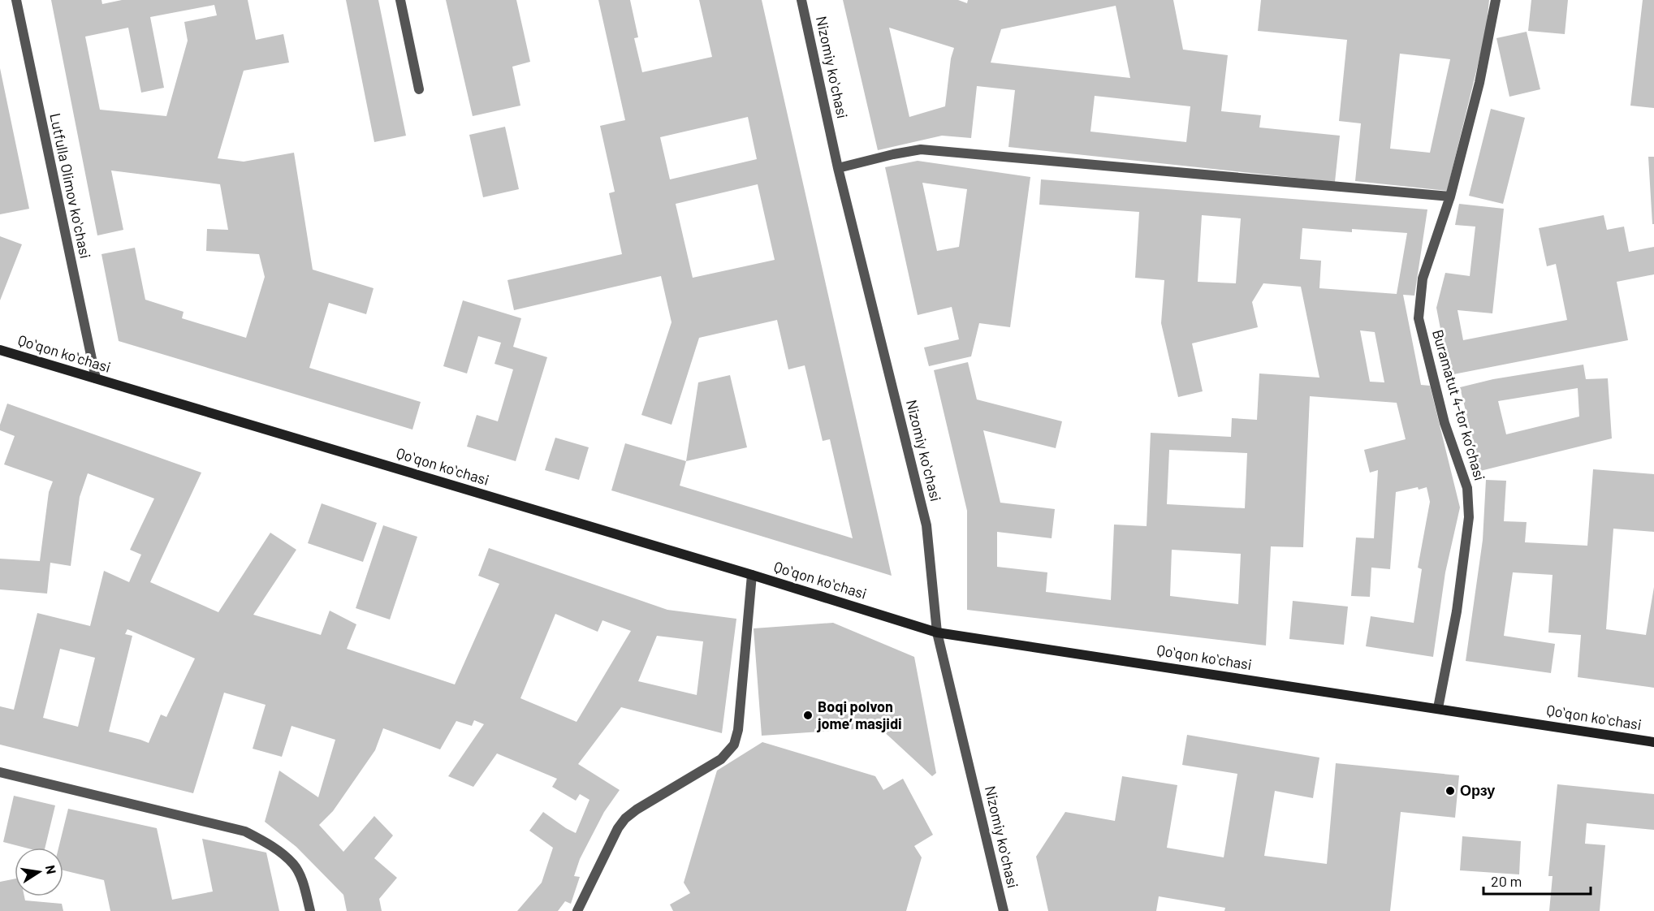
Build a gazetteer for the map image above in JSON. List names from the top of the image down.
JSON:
{
  "streets": {
    "main road": ["Qoʻqon koʻchasi"],
    "street": ["Nizomiy koʻchasi", "Lutfulla Olimov koʻchasi", "Buramatut 4-tor koʼchasi"]
  },
  "crossings": [
    ["Nizomiy koʻchasi", "Qoʻqon koʻchasi"],
    ["Lutfulla Olimov koʻchasi", "Qoʻqon koʻchasi"],
    ["Qoʻqon koʻchasi", "Buramatut 4-tor koʼchasi"]
  ],
  "places": ["Boqi polvon jome’ masjidi", "Орзу"],
  "scale_bar": "20 m",
  "north": "right"
}
